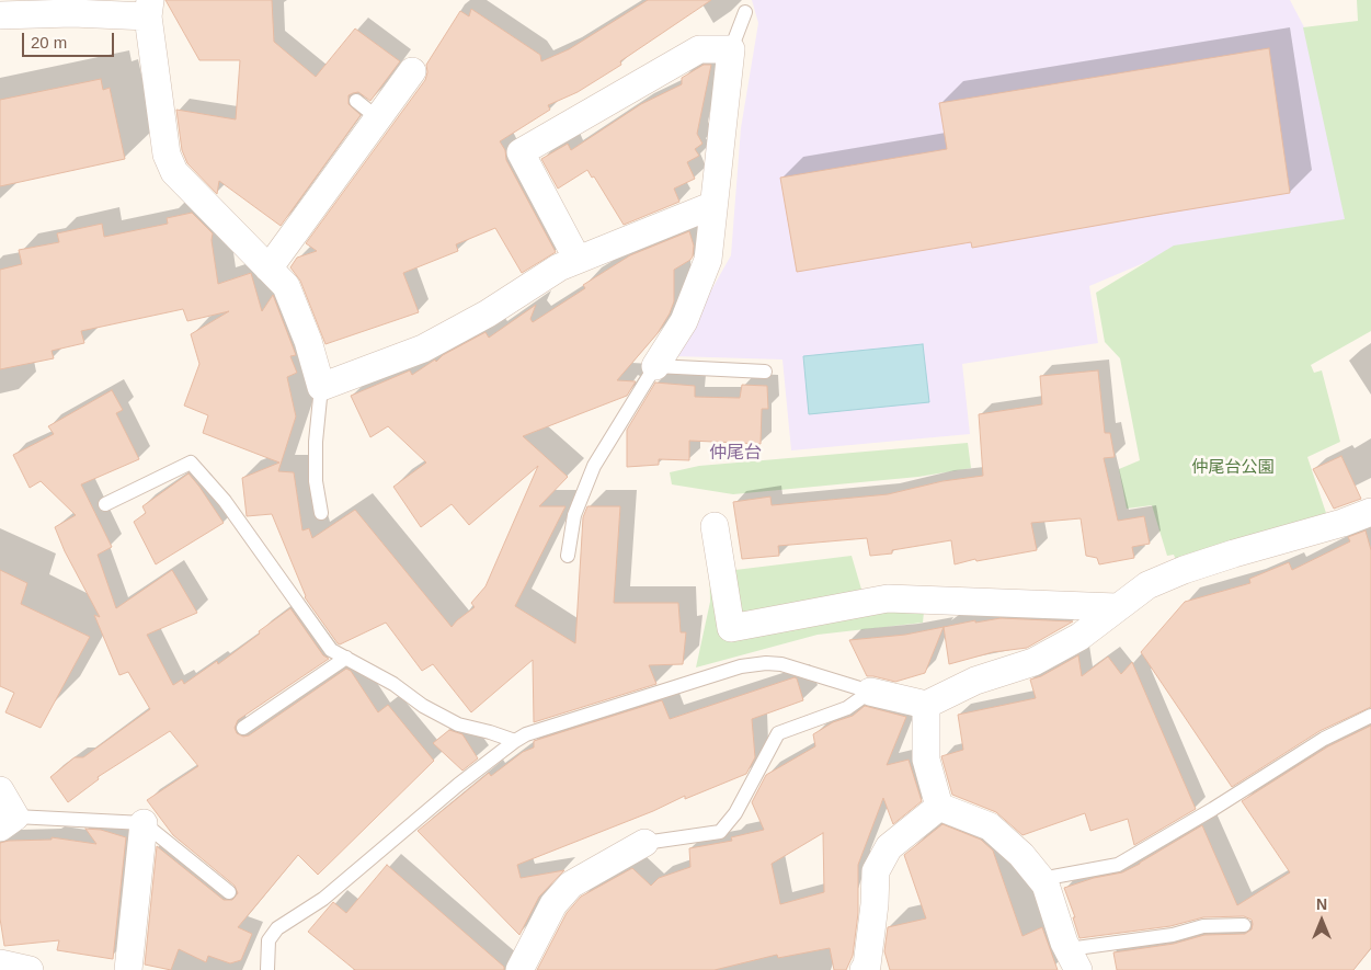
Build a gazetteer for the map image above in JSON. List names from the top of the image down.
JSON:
{
  "districts": ["仲尾台"],
  "parks": ["仲尾台公園"],
  "scale_bar": "20 m",
  "north": "top"
}
